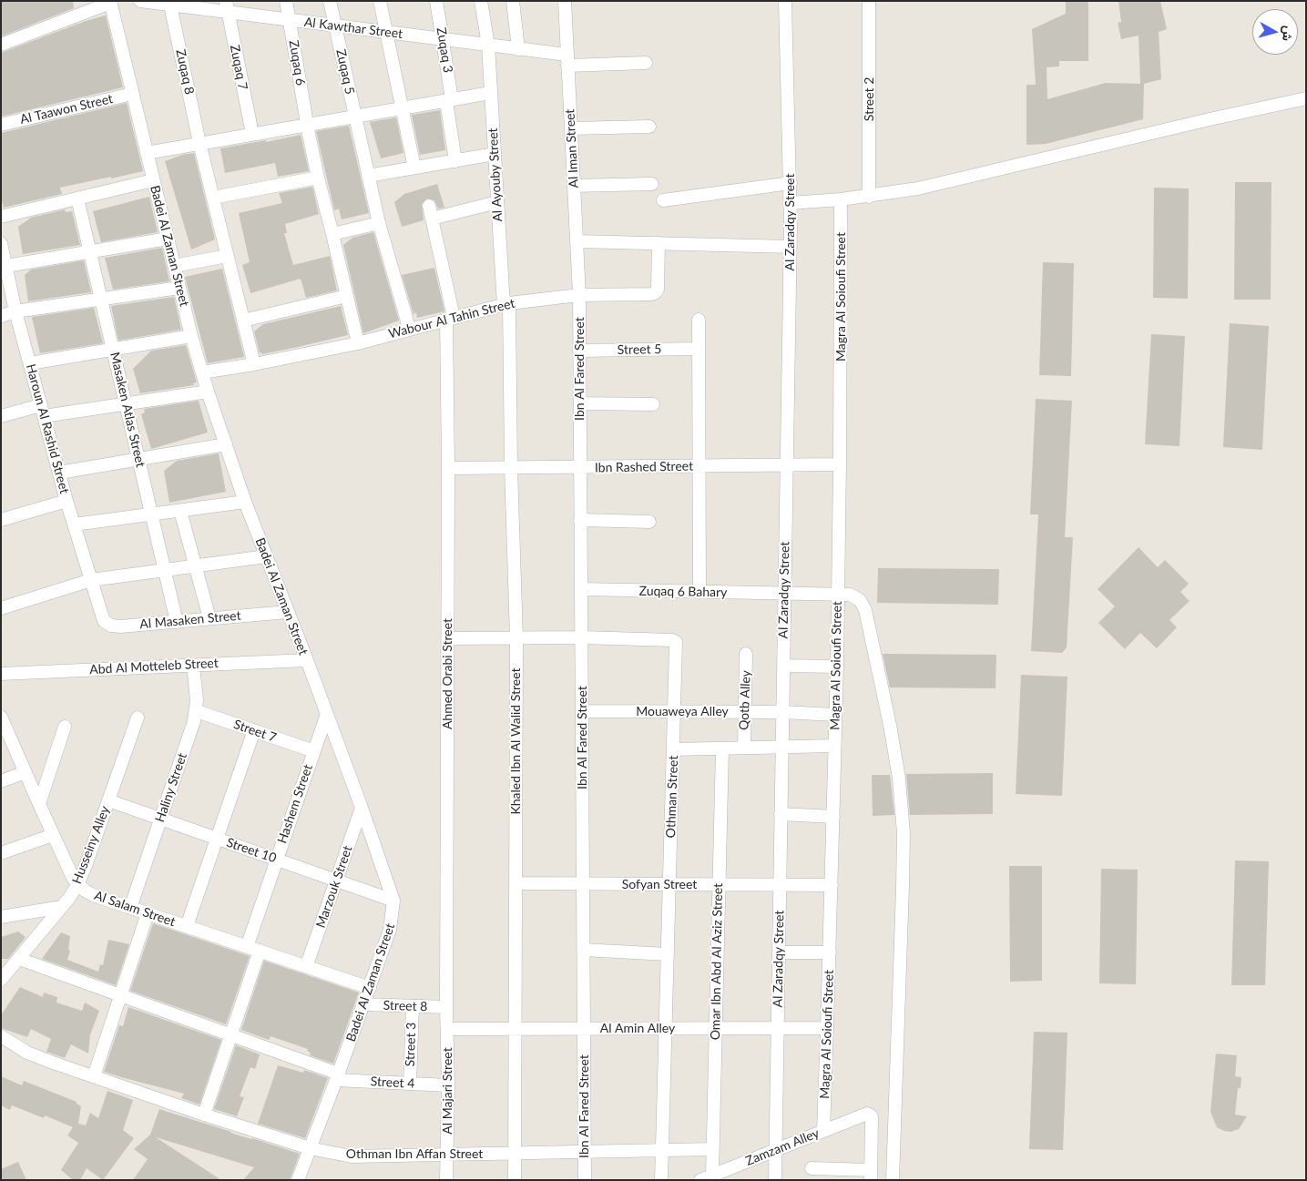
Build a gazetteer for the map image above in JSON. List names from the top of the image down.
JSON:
{
  "streets": {
    "street": [
      "Al Kawthar Street",
      "Zuqaq 3",
      "Zuqaq 6",
      "Zuqaq 7",
      "Zuqaq 8",
      "Zuqaq 5",
      "Street 2",
      "Al Taawon Street",
      "Al Iman Street",
      "Al Ayouby Street",
      "Al Zaradqy Street",
      "Badei Al Zaman Street",
      "Magra Al Soioufi Street",
      "Wabour Al Tahin Street",
      "Street 5",
      "Ibn Al Fared Street",
      "Masaken Atlas Street",
      "Haroun Al Rashid Street",
      "Ibn Rashed Street",
      "Zuqaq 6 Bahary",
      "Al Masaken Street",
      "Abd Al Motteleb Street",
      "Ahmed Orabi Street",
      "Qotb Alley",
      "Mouaweya Alley",
      "Street 7",
      "Khaled Ibn Al Walid Street",
      "Haliny Street",
      "Othman Street",
      "Hashem Street",
      "Husseiny Alley",
      "Street 10",
      "Sofyan Street",
      "Marzouk Street",
      "Al Salam Street",
      "Omar Ibn Abd Al Aziz Street",
      "Street 8",
      "Al Amin Alley",
      "Street 3",
      "Street 4",
      "Al Majari Street",
      "Zamzam Alley",
      "Othman Ibn Affan Street"
    ]
  },
  "crossings": [
    ["Al Kawthar Street", "Zuqaq 3"],
    ["Al Kawthar Street", "Zuqaq 6"],
    ["Al Kawthar Street", "Zuqaq 7"],
    ["Al Kawthar Street", "Zuqaq 8"],
    ["Al Kawthar Street", "Zuqaq 5"],
    ["Al Kawthar Street", "Al Iman Street"],
    ["Al Kawthar Street", "Al Ayouby Street"],
    ["Zuqaq 6", "Wabour Al Tahin Street"],
    ["Zuqaq 8", "Wabour Al Tahin Street"],
    ["Zuqaq 5", "Wabour Al Tahin Street"],
    ["Al Taawon Street", "Badei Al Zaman Street"],
    ["Al Iman Street", "Wabour Al Tahin Street"],
    ["Al Iman Street", "Ibn Al Fared Street"],
    ["Al Ayouby Street", "Wabour Al Tahin Street"],
    ["Al Ayouby Street", "Ahmed Orabi Street"],
    ["Al Ayouby Street", "Khaled Ibn Al Walid Street"],
    ["Al Zaradqy Street", "Ibn Rashed Street"],
    ["Al Zaradqy Street", "Zuqaq 6 Bahary"],
    ["Al Zaradqy Street", "Mouaweya Alley"],
    ["Al Zaradqy Street", "Sofyan Street"],
    ["Al Zaradqy Street", "Al Amin Alley"],
    ["Al Zaradqy Street", "Zamzam Alley"],
    ["Badei Al Zaman Street", "Wabour Al Tahin Street"],
    ["Badei Al Zaman Street", "Al Masaken Street"],
    ["Badei Al Zaman Street", "Abd Al Motteleb Street"],
    ["Badei Al Zaman Street", "Hashem Street"],
    ["Badei Al Zaman Street", "Street 10"],
    ["Badei Al Zaman Street", "Marzouk Street"],
    ["Badei Al Zaman Street", "Al Salam Street"],
    ["Badei Al Zaman Street", "Street 8"],
    ["Badei Al Zaman Street", "Street 4"],
    ["Badei Al Zaman Street", "Othman Ibn Affan Street"],
    ["Magra Al Soioufi Street", "Ibn Rashed Street"],
    ["Magra Al Soioufi Street", "Zuqaq 6 Bahary"],
    ["Magra Al Soioufi Street", "Mouaweya Alley"],
    ["Magra Al Soioufi Street", "Sofyan Street"],
    ["Magra Al Soioufi Street", "Al Amin Alley"],
    ["Magra Al Soioufi Street", "Zamzam Alley"],
    ["Wabour Al Tahin Street", "Ibn Al Fared Street"],
    ["Wabour Al Tahin Street", "Ahmed Orabi Street"],
    ["Wabour Al Tahin Street", "Khaled Ibn Al Walid Street"],
    ["Street 5", "Ibn Al Fared Street"],
    ["Ibn Al Fared Street", "Ibn Rashed Street"],
    ["Ibn Al Fared Street", "Zuqaq 6 Bahary"],
    ["Ibn Al Fared Street", "Mouaweya Alley"],
    ["Ibn Al Fared Street", "Othman Street"],
    ["Ibn Al Fared Street", "Sofyan Street"],
    ["Ibn Al Fared Street", "Al Amin Alley"],
    ["Ibn Al Fared Street", "Othman Ibn Affan Street"],
    ["Masaken Atlas Street", "Al Masaken Street"],
    ["Haroun Al Rashid Street", "Al Masaken Street"],
    ["Ibn Rashed Street", "Ahmed Orabi Street"],
    ["Ibn Rashed Street", "Khaled Ibn Al Walid Street"],
    ["Abd Al Motteleb Street", "Haliny Street"],
    ["Ahmed Orabi Street", "Othman Street"],
    ["Ahmed Orabi Street", "Street 8"],
    ["Ahmed Orabi Street", "Al Amin Alley"],
    ["Ahmed Orabi Street", "Al Majari Street"],
    ["Qotb Alley", "Mouaweya Alley"],
    ["Mouaweya Alley", "Othman Street"],
    ["Street 7", "Haliny Street"],
    ["Street 7", "Hashem Street"],
    ["Khaled Ibn Al Walid Street", "Othman Street"],
    ["Khaled Ibn Al Walid Street", "Sofyan Street"],
    ["Khaled Ibn Al Walid Street", "Al Amin Alley"],
    ["Khaled Ibn Al Walid Street", "Othman Ibn Affan Street"],
    ["Haliny Street", "Street 10"],
    ["Haliny Street", "Al Salam Street"],
    ["Othman Street", "Sofyan Street"],
    ["Othman Street", "Al Amin Alley"],
    ["Othman Street", "Othman Ibn Affan Street"],
    ["Hashem Street", "Street 10"],
    ["Hashem Street", "Al Salam Street"],
    ["Husseiny Alley", "Street 10"],
    ["Husseiny Alley", "Al Salam Street"],
    ["Husseiny Alley", "Street 4"],
    ["Street 10", "Marzouk Street"],
    ["Sofyan Street", "Omar Ibn Abd Al Aziz Street"],
    ["Marzouk Street", "Al Salam Street"],
    ["Omar Ibn Abd Al Aziz Street", "Al Amin Alley"],
    ["Omar Ibn Abd Al Aziz Street", "Zamzam Alley"],
    ["Omar Ibn Abd Al Aziz Street", "Othman Ibn Affan Street"],
    ["Street 8", "Street 3"],
    ["Al Amin Alley", "Al Majari Street"],
    ["Street 3", "Street 4"],
    ["Street 4", "Al Majari Street"],
    ["Al Majari Street", "Othman Ibn Affan Street"]
  ],
  "north": "right"
}
